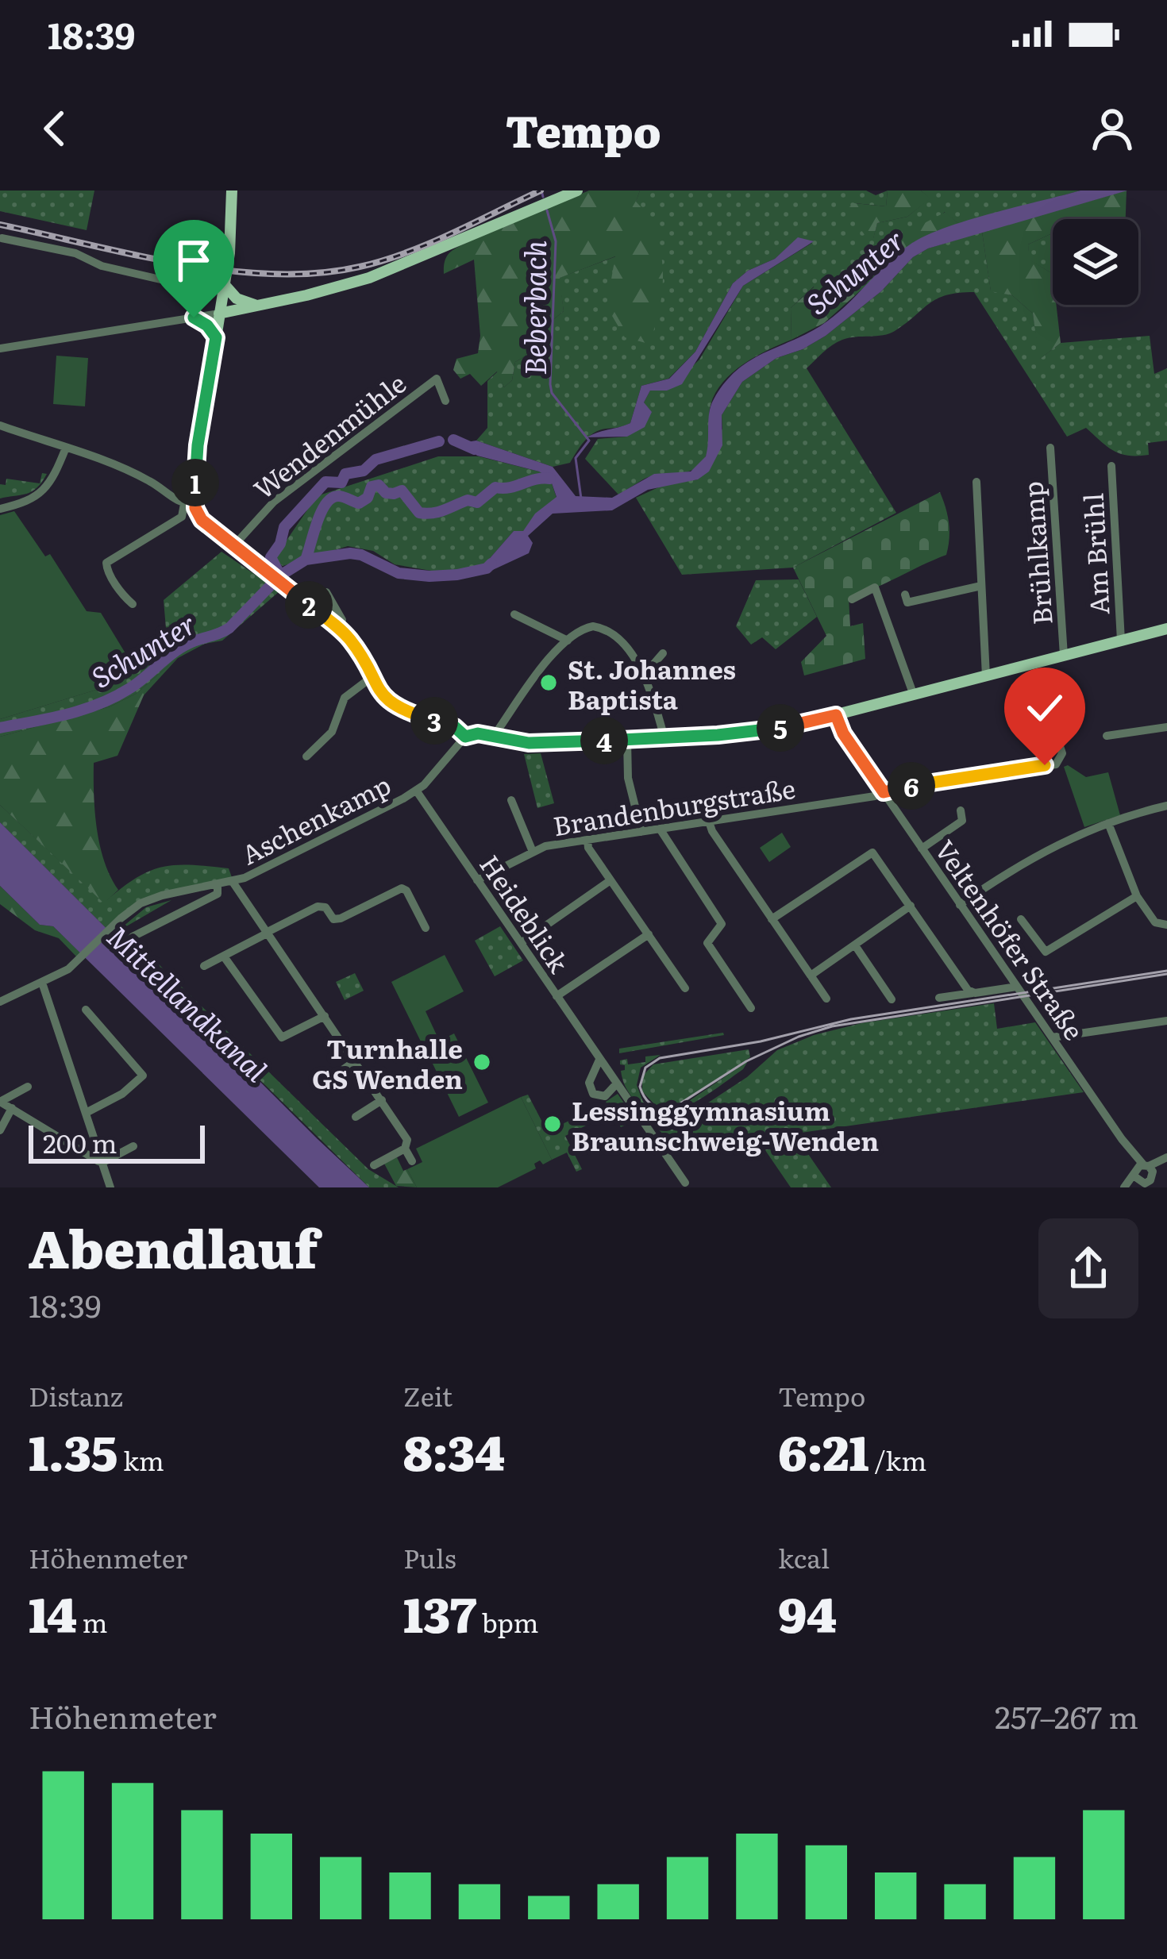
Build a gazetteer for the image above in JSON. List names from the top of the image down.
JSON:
{
  "streets": {
    "street": [
      "Wendenmühle",
      "Brühlkamp",
      "Am Brühl",
      "Brandenburgstraße",
      "Aschenkamp",
      "Heideblick",
      "Veltenhöfer Straße"
    ]
  },
  "crossings": [
    ["Brandenburgstraße", "Heideblick"],
    ["Brandenburgstraße", "Veltenhöfer Straße"],
    ["Aschenkamp", "Heideblick"]
  ],
  "water": ["Schunter", "Beberbach", "Mittellandkanal"],
  "places": ["St. Johannes Baptista", "Turnhalle GS Wenden", "Lessinggymnasium Braunschweig-Wenden"],
  "scale_bar": "200 m",
  "page": {
    "status": "18:39",
    "header": "Tempo",
    "pins": [
      "1",
      "2",
      "3",
      "5",
      "4",
      "6"
    ],
    "scale": "200 m",
    "heading": ["Abendlauf", "18:39"],
    "stats": [
      ["Distanz", "1.35 km"],
      ["Zeit", "8:34"],
      ["Tempo", "6:21 /km"],
      ["Höhenmeter", "14 m"],
      ["Puls", "137 bpm"],
      ["kcal", "94"]
    ],
    "chart": ["Höhenmeter", "257–267 m"]
  }
}
